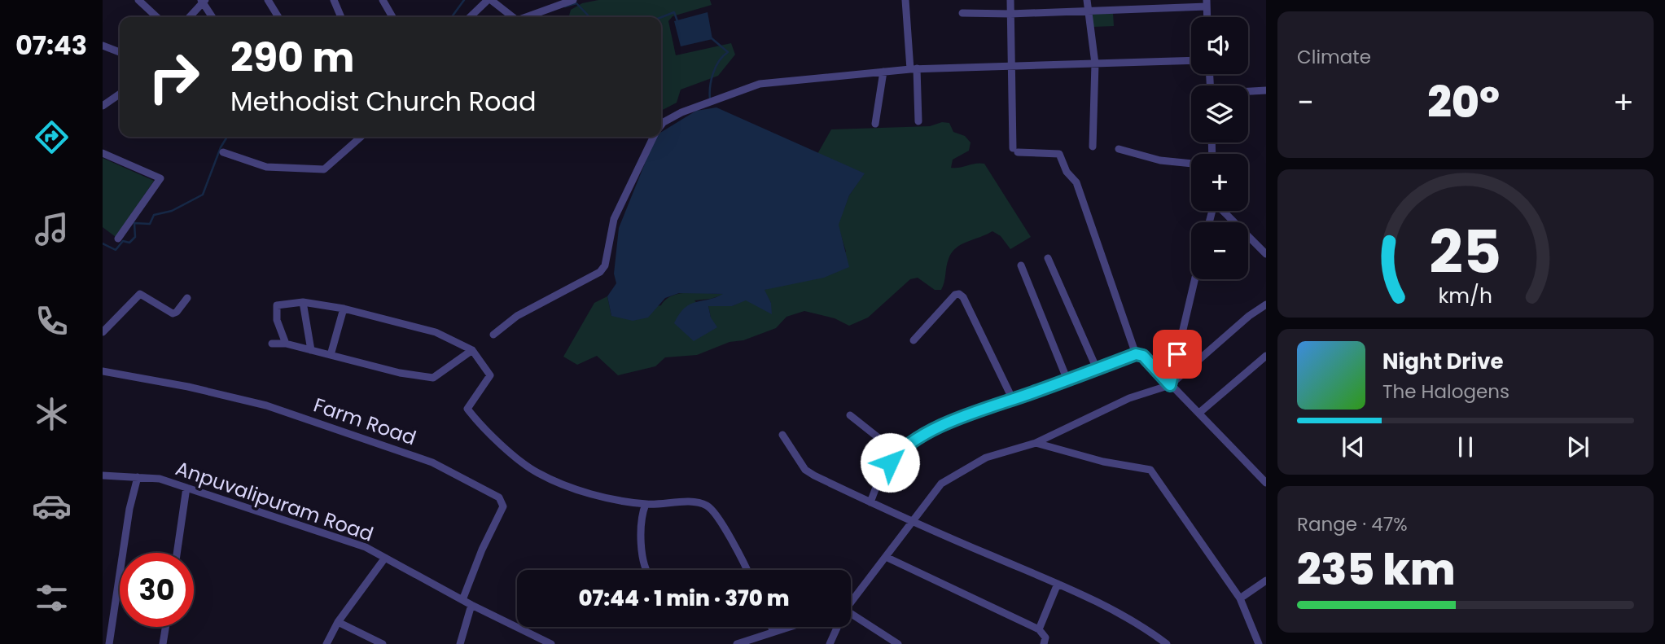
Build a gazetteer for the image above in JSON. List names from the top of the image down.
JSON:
{
  "streets": {
    "street": ["Farm Road", "Anpuvalipuram Road"]
  },
  "crossings": [
    ["Farm Road", "Anpuvalipuram Road"]
  ],
  "page": {
    "tabs": "07:43",
    "tile": [
      "Climate",
      ["Range · 47%", "235 km"]
    ],
    "map_buttons": ["+", "−"],
    "turn": ["290 m", "Methodist Church Road"],
    "heat": ["−", "20°", "+"],
    "song": ["Night Drive", "The Halogens"],
    "limit": "30",
    "trip": "07:44 · 1 min · 370 m",
    "gauge": ["25", "km/h"]
  }
}
